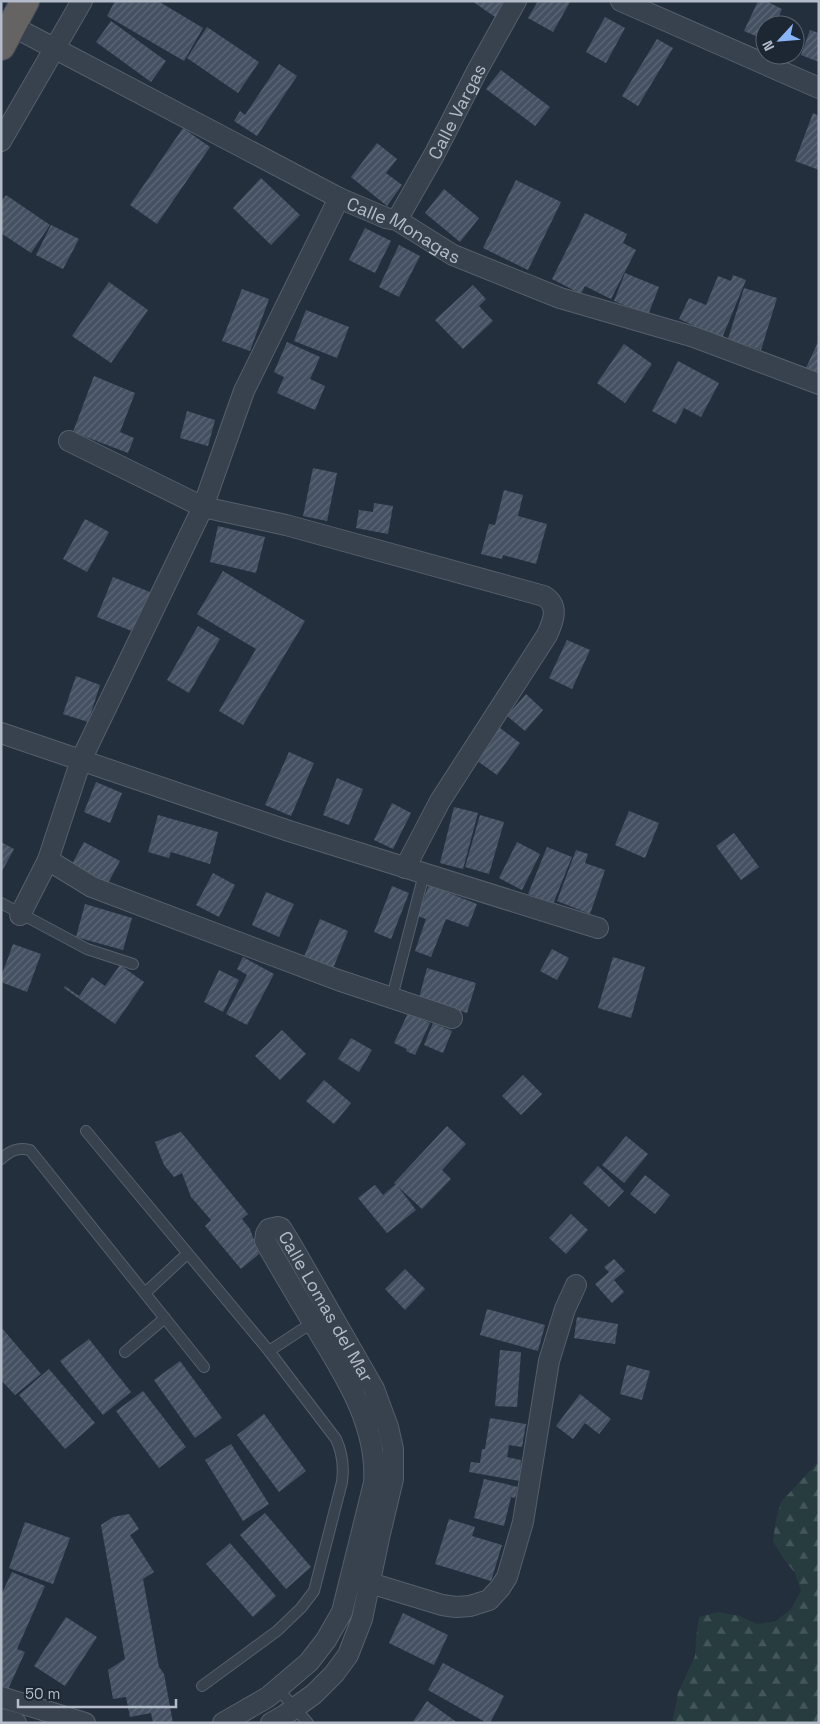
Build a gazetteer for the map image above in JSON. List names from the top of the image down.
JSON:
{
  "streets": {
    "street": ["Calle Vargas", "Calle Monagas", "Calle Lomas del Mar"]
  },
  "crossings": [
    ["Calle Vargas", "Calle Monagas"]
  ],
  "scale_bar": "50 m",
  "north": "bottom left"
}
